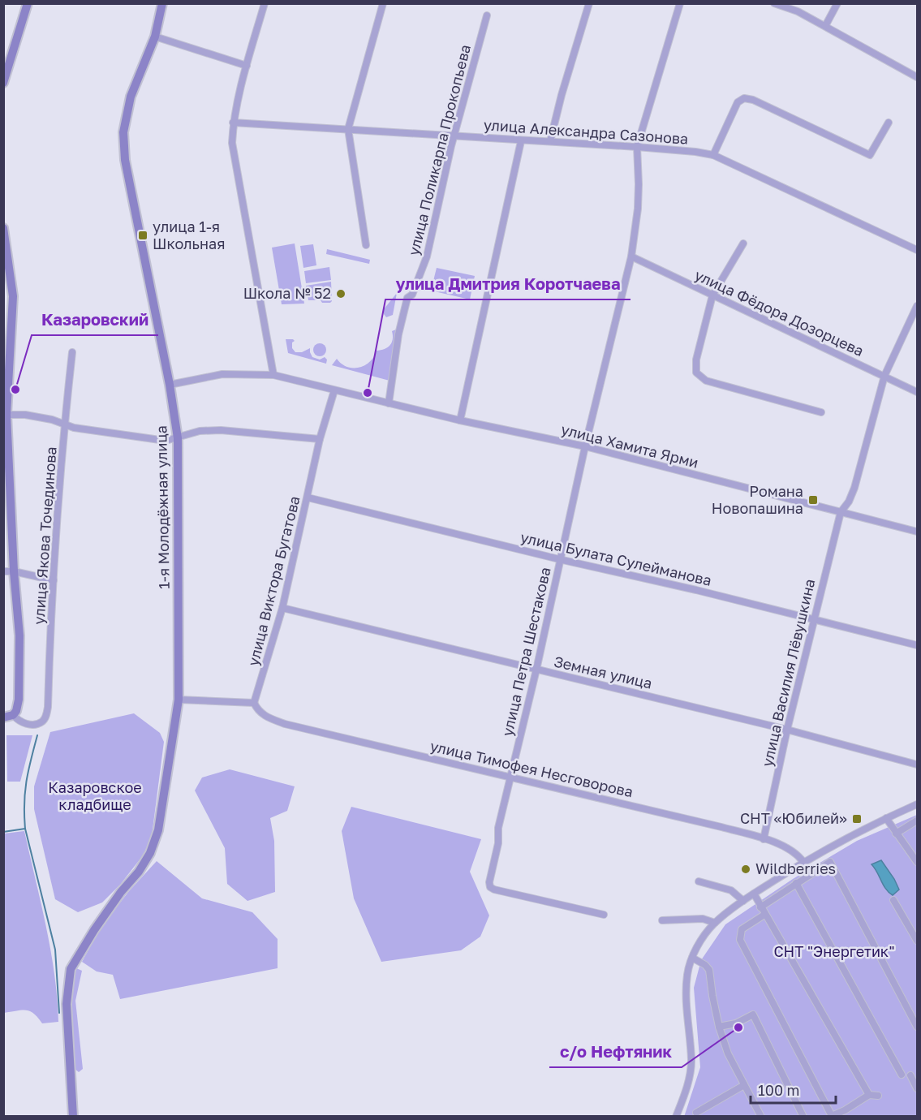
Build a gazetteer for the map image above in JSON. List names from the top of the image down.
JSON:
{
  "streets": {
    "street": [
      "улица Александра Сазонова",
      "улица Поликарпа Прокопьева",
      "улица Фёдора Дозорцева",
      "улица Хамита Ярми",
      "1-я Молодёжная улица",
      "улица Якова Точединова",
      "улица Булата Сулейманова",
      "улица Виктора Бугатова",
      "улица Петра Шестакова",
      "Земная улица",
      "улица Василия Лёвушкина",
      "улица Тимофея Несговорова"
    ]
  },
  "crossings": [
    ["улица Александра Сазонова", "улица Поликарпа Прокопьева"],
    ["улица Александра Сазонова", "улица Петра Шестакова"],
    ["улица Поликарпа Прокопьева", "улица Хамита Ярми"],
    ["улица Фёдора Дозорцева", "улица Петра Шестакова"],
    ["улица Фёдора Дозорцева", "улица Василия Лёвушкина"],
    ["улица Хамита Ярми", "1-я Молодёжная улица"],
    ["улица Хамита Ярми", "улица Виктора Бугатова"],
    ["улица Хамита Ярми", "улица Петра Шестакова"],
    ["улица Хамита Ярми", "улица Василия Лёвушкина"],
    ["улица Булата Сулейманова", "улица Виктора Бугатова"],
    ["улица Булата Сулейманова", "улица Петра Шестакова"],
    ["улица Булата Сулейманова", "улица Василия Лёвушкина"],
    ["улица Виктора Бугатова", "Земная улица"],
    ["улица Виктора Бугатова", "улица Тимофея Несговорова"],
    ["улица Петра Шестакова", "Земная улица"],
    ["улица Петра Шестакова", "улица Тимофея Несговорова"],
    ["Земная улица", "улица Василия Лёвушкина"],
    ["улица Василия Лёвушкина", "улица Тимофея Несговорова"]
  ],
  "parks": ["Казаровское кладбище", "СНТ \"Энергетик\""],
  "places": {
    "transit": ["улица 1-я Школьная", "Романа Новопашина", "СНТ «Юбилей»"],
    "other": [
      "Школа № 52",
      "Казаровский",
      "улица Дмитрия Коротчаева",
      "Wildberries",
      "с/о Нефтяник"
    ]
  },
  "scale_bar": "100 m"
}
